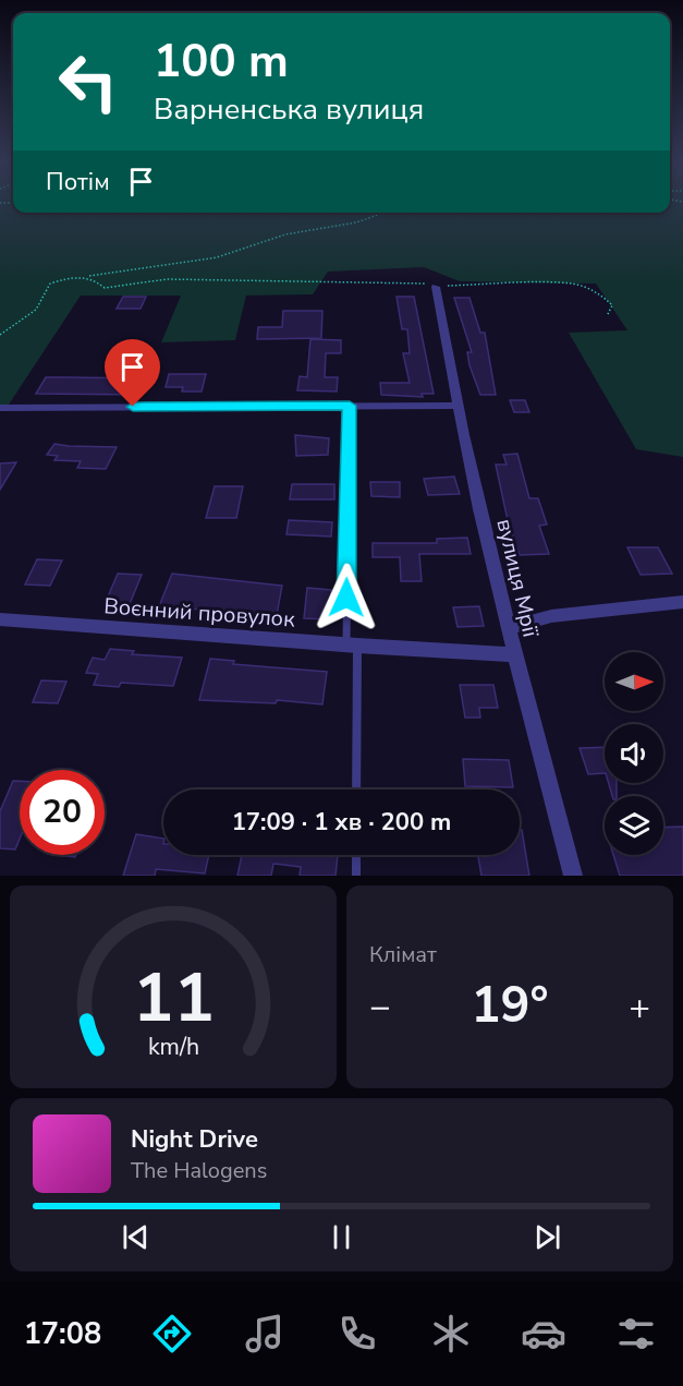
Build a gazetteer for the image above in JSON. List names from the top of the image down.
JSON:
{
  "streets": {
    "street": ["вулиця Мрії", "Воєнний провулок"]
  },
  "crossings": [
    ["вулиця Мрії", "Воєнний провулок"]
  ],
  "north": "right",
  "page": {
    "turn": ["100 m", "Варненська вулиця"],
    "then": "Потім",
    "limit": "20",
    "trip": "17:09 · 1 хв · 200 m",
    "tile": "Клімат",
    "heat": ["−", "19°", "+"],
    "song": ["Night Drive", "The Halogens"],
    "tabs": "17:08",
    "gauge": ["11", "km/h"]
  }
}
